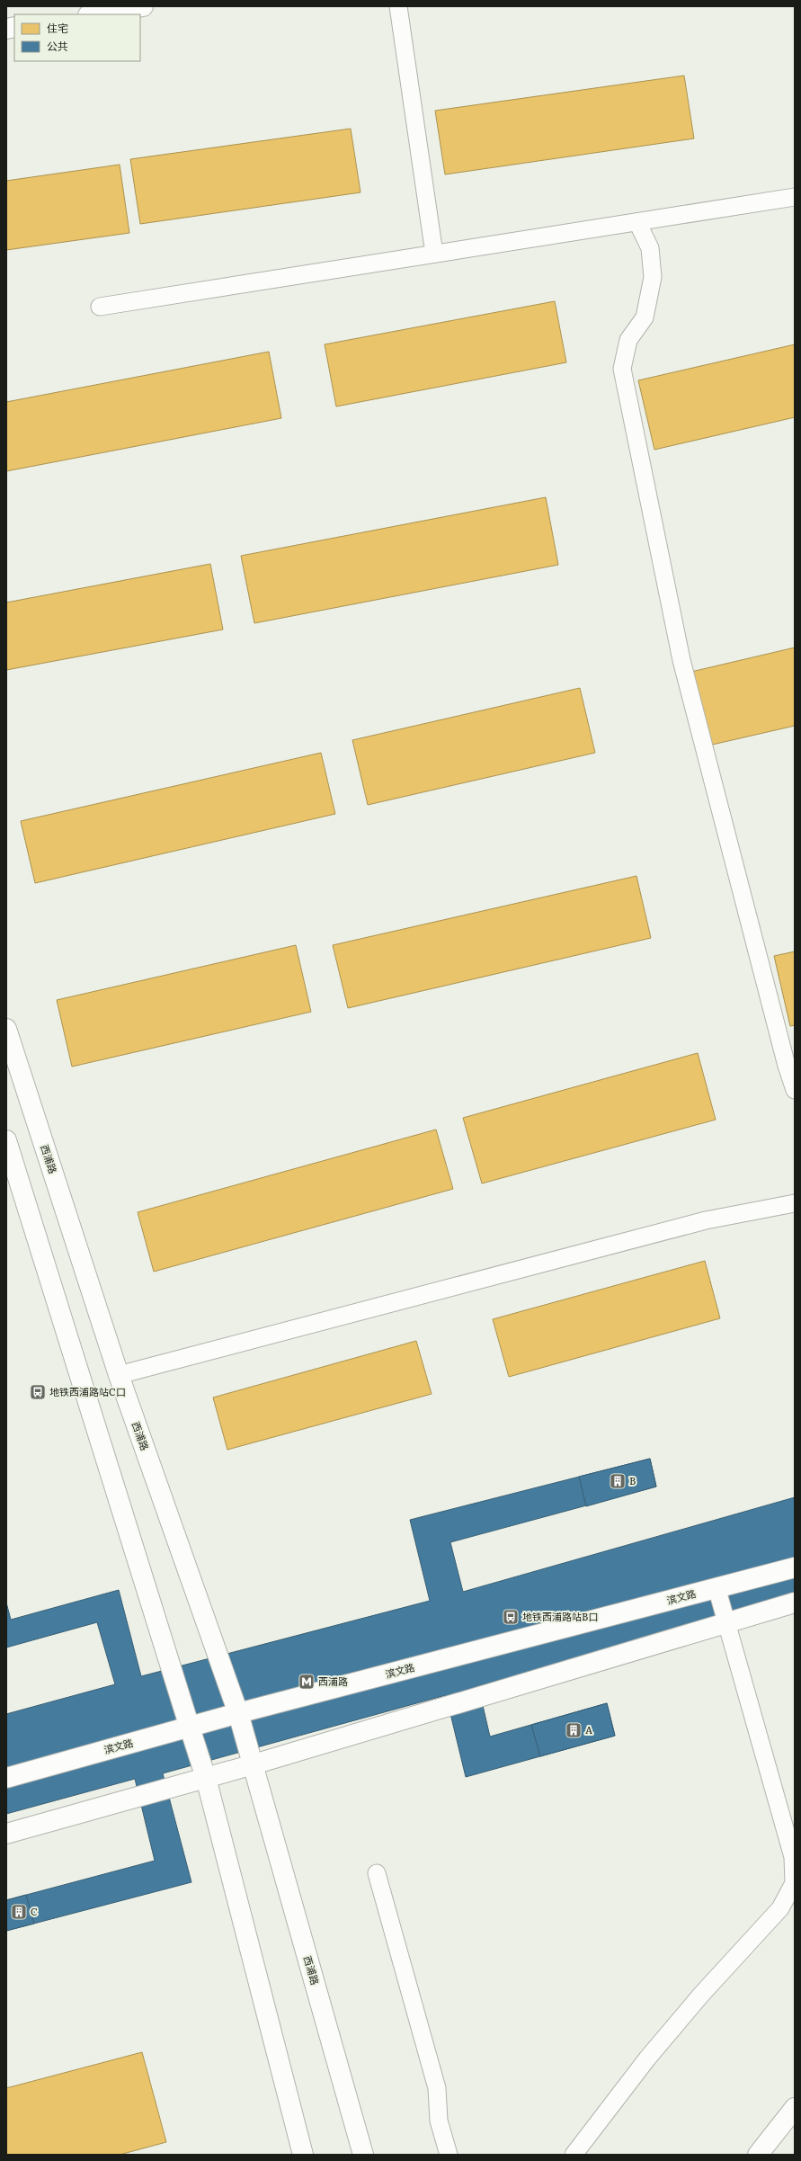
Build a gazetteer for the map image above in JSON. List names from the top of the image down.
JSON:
{
  "streets": {
    "main road": ["西浦路", "滨文路"]
  },
  "crossings": [
    ["西浦路", "滨文路"]
  ],
  "places": {
    "bus stop": ["地铁西浦路站C口", "地铁西浦路站B口"],
    "building": ["B", "A", "C"],
    "metro station": ["西浦路"]
  },
  "legend": ["住宅", "公共"]
}
